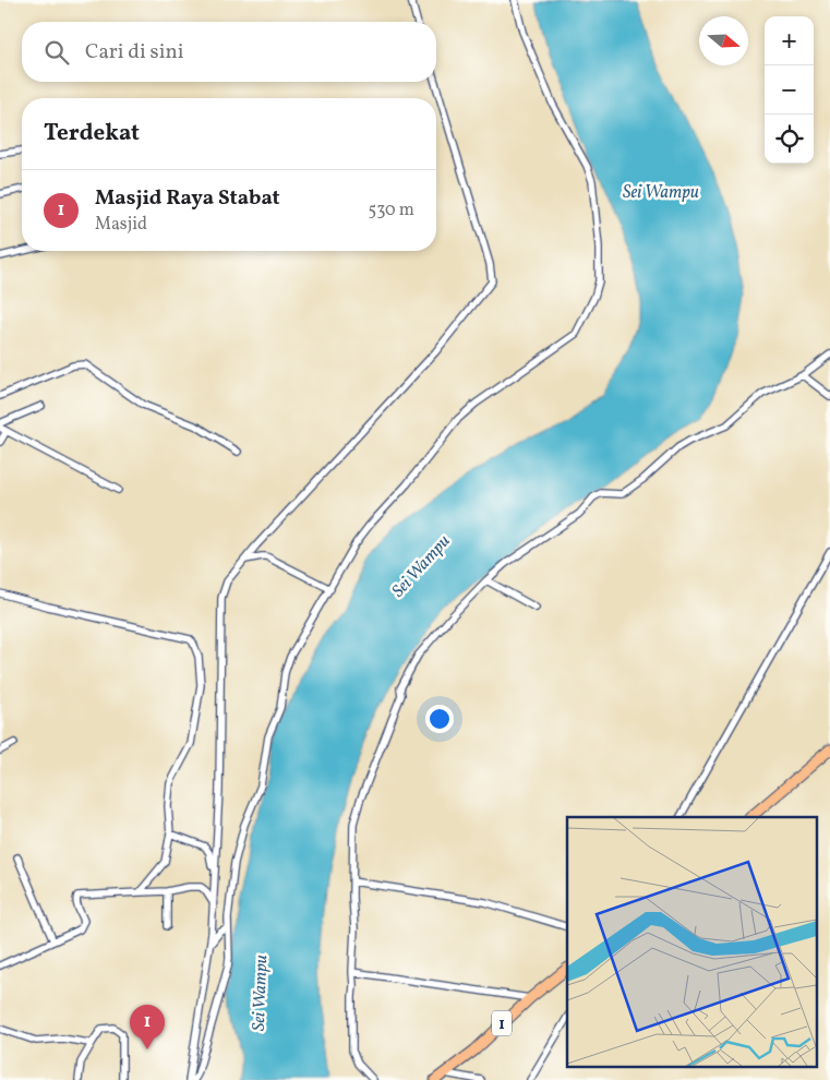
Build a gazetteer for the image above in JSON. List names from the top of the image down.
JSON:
{
  "streets": {
    "highway": ["1"]
  },
  "water": ["Sei Wampu"],
  "north": "right",
  "page": {
    "map_buttons": ["+", "−"],
    "search": "Cari di sini",
    "heading": "Terdekat",
    "list": [
      {
        "mark": "1",
        "name": "Masjid Raya Stabat",
        "note": "Masjid",
        "value": "530 m"
      }
    ],
    "pins": "1"
  }
}
